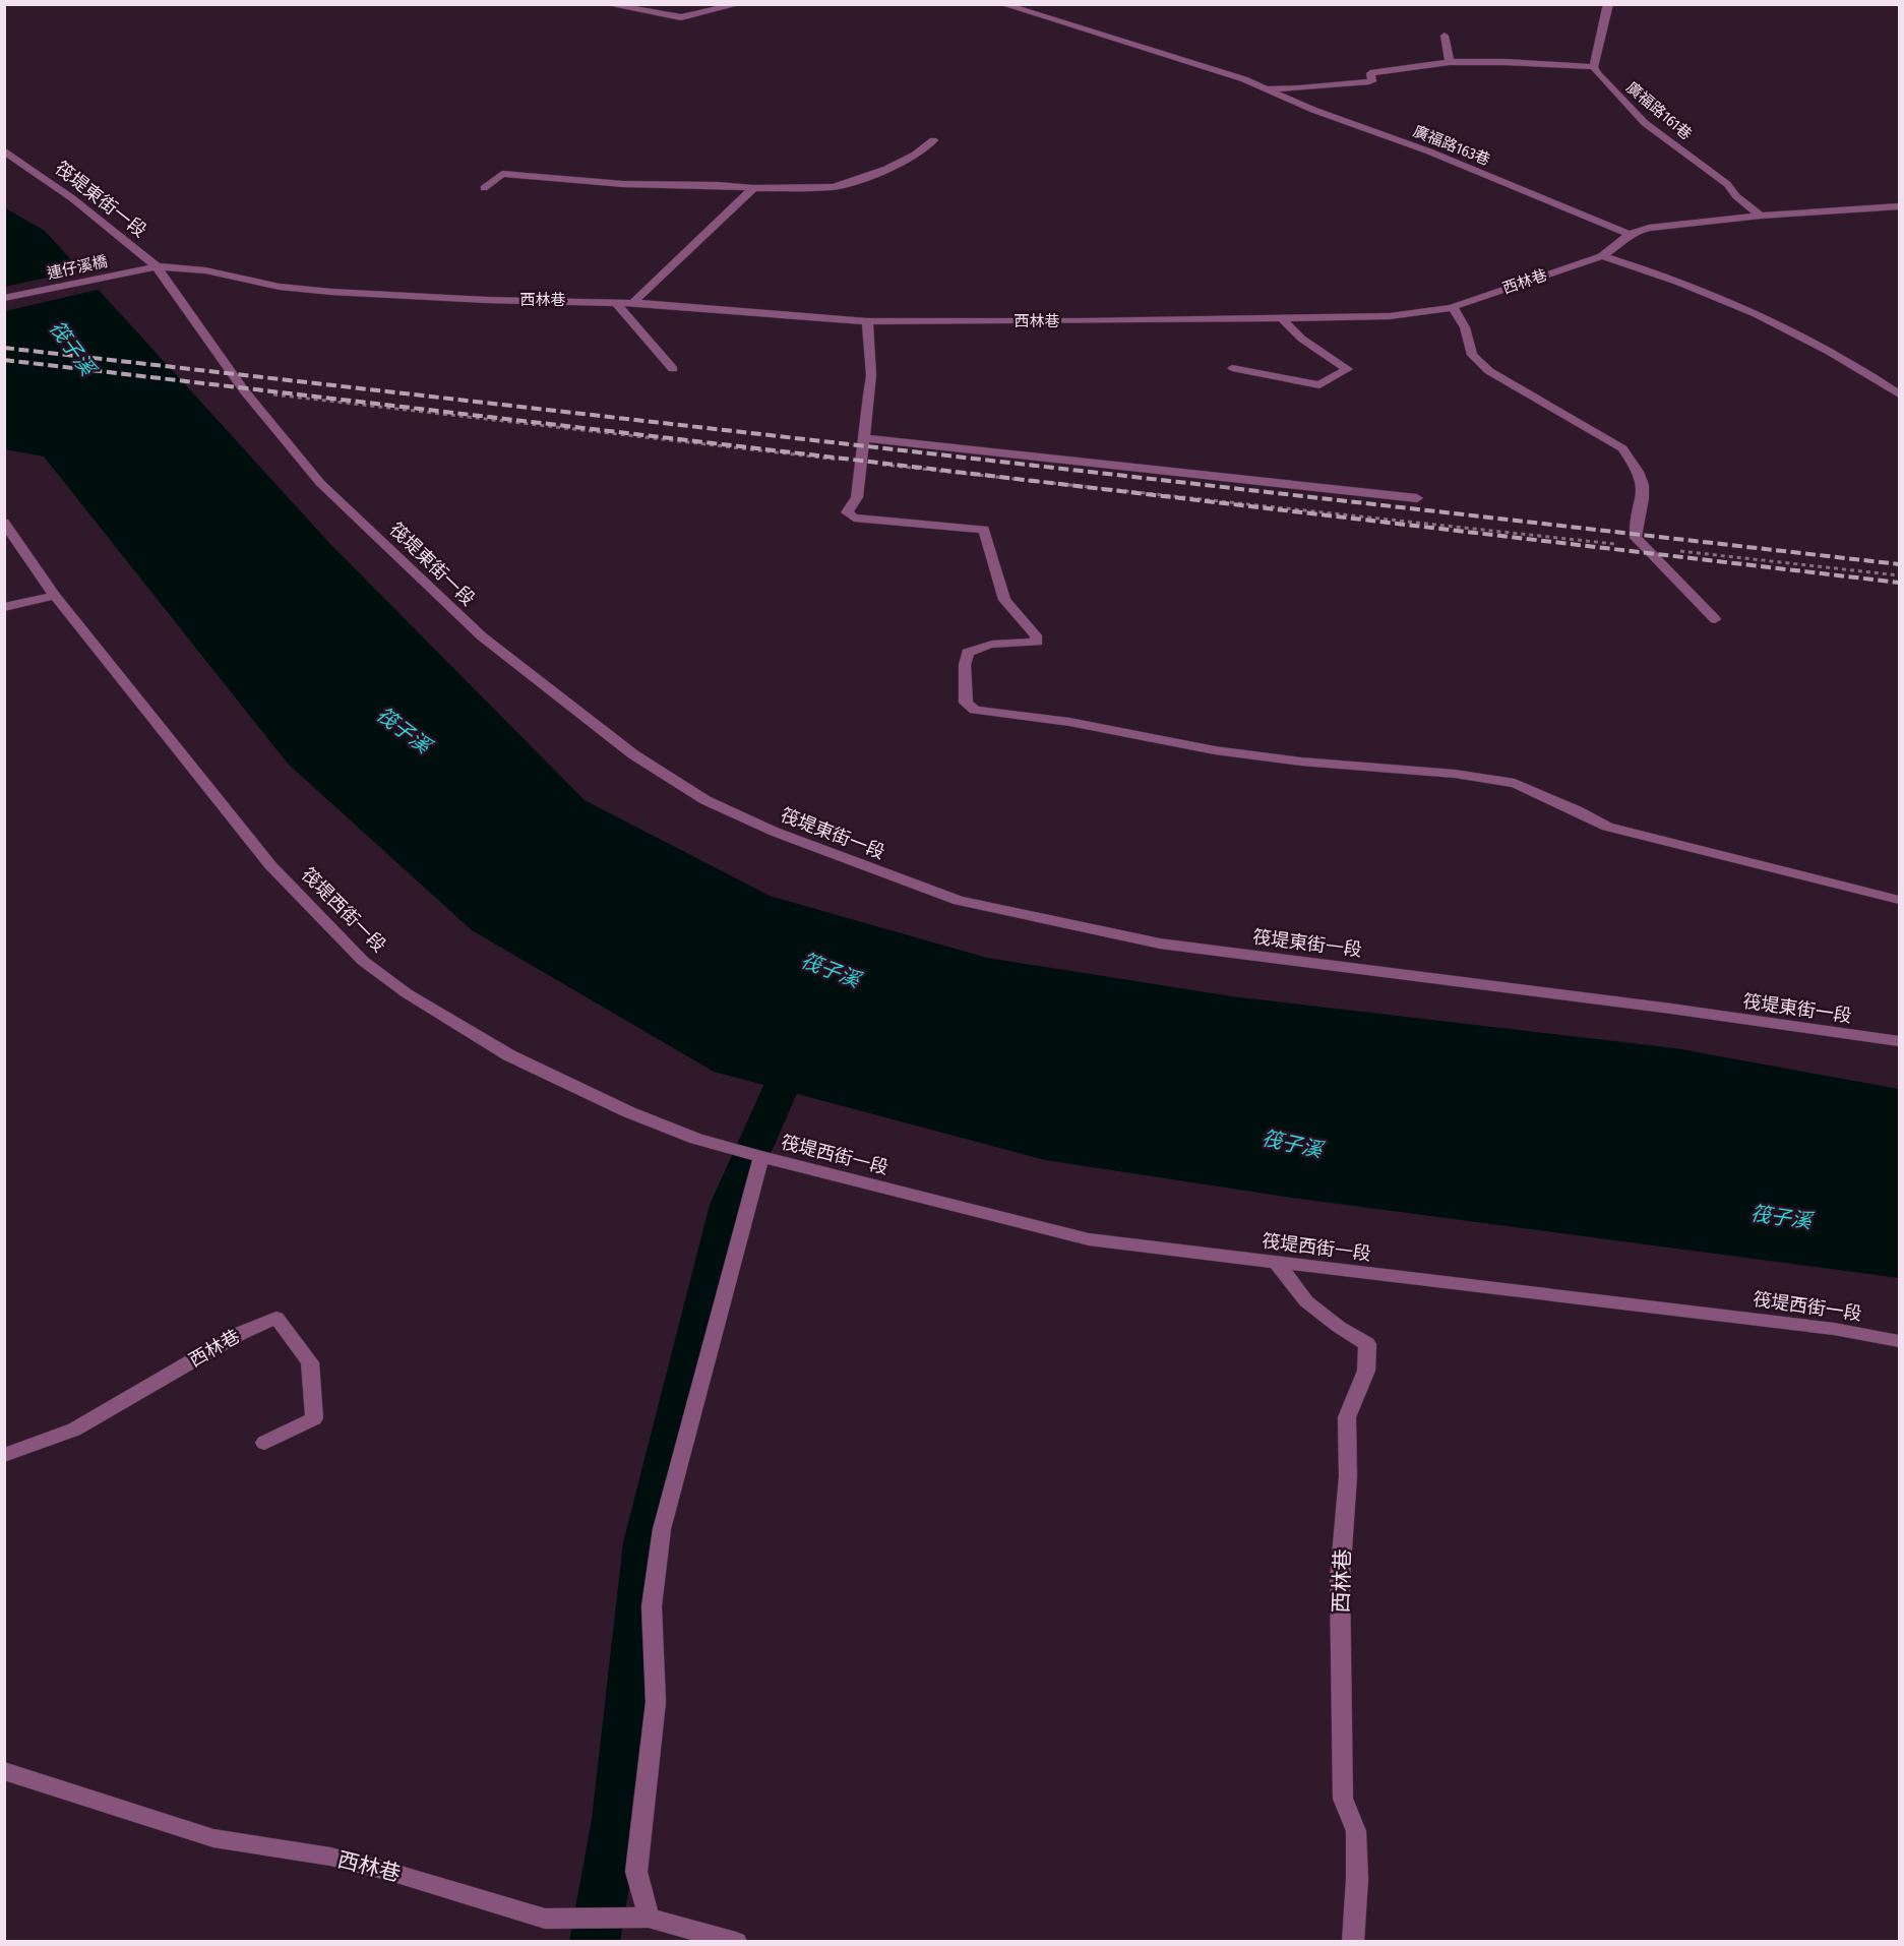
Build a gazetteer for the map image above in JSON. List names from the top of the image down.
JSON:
{
  "streets": {
    "street": [
      "廣福路161巷",
      "廣福路163巷",
      "筏堤東街一段",
      "連仔溪橋",
      "西林巷",
      "筏堤西街一段"
    ]
  },
  "crossings": [
    ["廣福路161巷", "西林巷"],
    ["廣福路163巷", "西林巷"],
    ["筏堤東街一段", "連仔溪橋"],
    ["筏堤東街一段", "西林巷"],
    ["連仔溪橋", "西林巷"],
    ["西林巷", "筏堤西街一段"]
  ],
  "water": ["筏子溪"]
}
